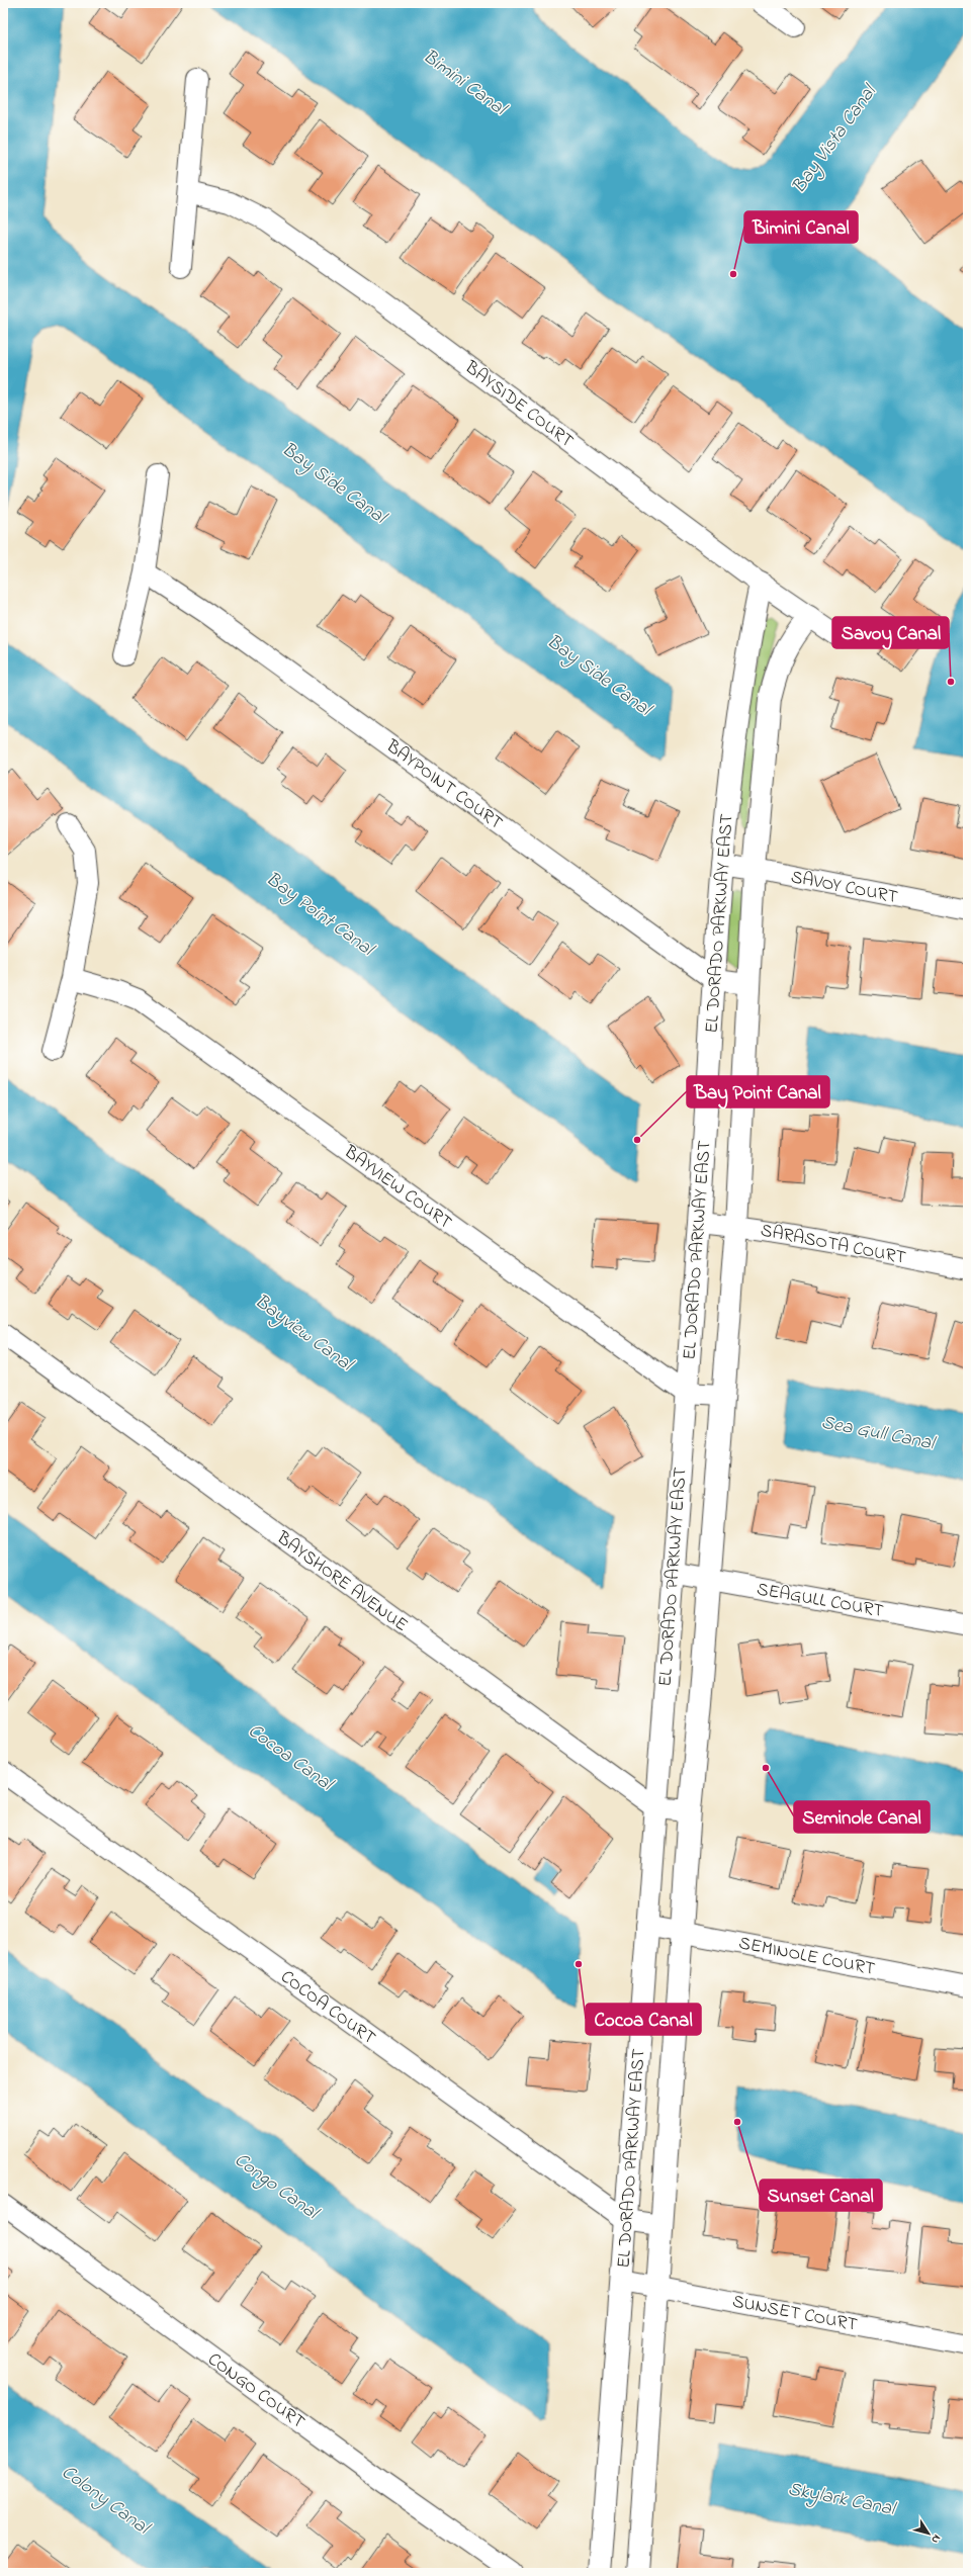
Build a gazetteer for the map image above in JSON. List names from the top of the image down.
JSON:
{
  "streets": {
    "street": [
      "BAYSIDE COURT",
      "BAYPOINT COURT",
      "SAVOY COURT",
      "EL DORADO PARKWAY EAST",
      "BAYVIEW COURT",
      "SARASOTA COURT",
      "BAYSHORE AVENUE",
      "SEAGULL COURT",
      "SEMINOLE COURT",
      "COCOA COURT",
      "SUNSET COURT",
      "CONGO COURT"
    ]
  },
  "crossings": [
    ["BAYSIDE COURT", "EL DORADO PARKWAY EAST"],
    ["BAYPOINT COURT", "EL DORADO PARKWAY EAST"],
    ["SAVOY COURT", "EL DORADO PARKWAY EAST"],
    ["EL DORADO PARKWAY EAST", "BAYVIEW COURT"],
    ["EL DORADO PARKWAY EAST", "SARASOTA COURT"],
    ["EL DORADO PARKWAY EAST", "BAYSHORE AVENUE"],
    ["EL DORADO PARKWAY EAST", "SEAGULL COURT"],
    ["EL DORADO PARKWAY EAST", "SEMINOLE COURT"],
    ["EL DORADO PARKWAY EAST", "COCOA COURT"],
    ["EL DORADO PARKWAY EAST", "SUNSET COURT"]
  ],
  "water": [
    "Bimini Canal",
    "Bay Vista Canal",
    "Bay Side Canal",
    "Bay Point Canal",
    "Bayview Canal",
    "Sea Gull Canal",
    "Cocoa Canal",
    "Congo Canal",
    "Skylark Canal",
    "Colony Canal"
  ],
  "places": [
    "Bimini Canal",
    "Savoy Canal",
    "Bay Point Canal",
    "Seminole Canal",
    "Cocoa Canal",
    "Sunset Canal"
  ],
  "north": "bottom right"
}
